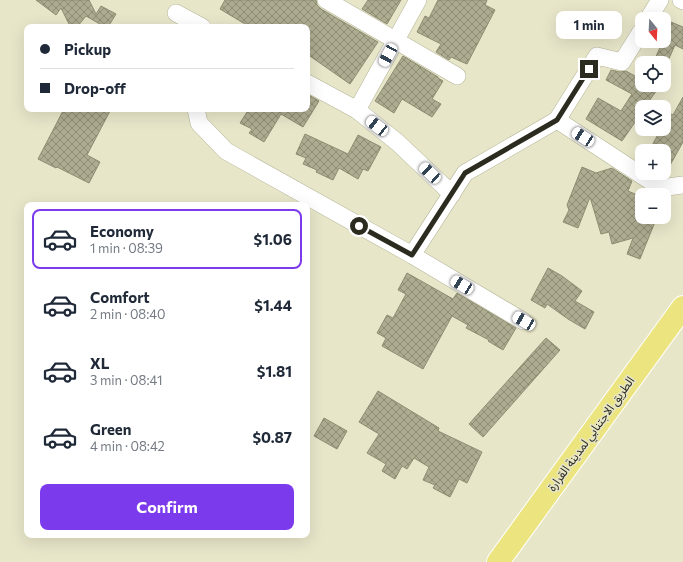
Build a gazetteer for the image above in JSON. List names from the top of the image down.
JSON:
{
  "streets": {
    "main road": ["الطريق الاجتنابي لمدينة القرارة"]
  },
  "north": "bottom",
  "page": {
    "bubble": "1 min",
    "map_buttons": ["+", "−"],
    "banner": ["Pickup", "Drop-off"],
    "list": [
      {
        "name": "Economy",
        "note": "1 min · 08:39",
        "value": "$1.06"
      },
      {
        "name": "Comfort",
        "note": "2 min · 08:40",
        "value": "$1.44"
      },
      {
        "name": "XL",
        "note": "3 min · 08:41",
        "value": "$1.81"
      },
      {
        "name": "Green",
        "note": "4 min · 08:42",
        "value": "$0.87"
      }
    ],
    "buttons": "Confirm"
  }
}
